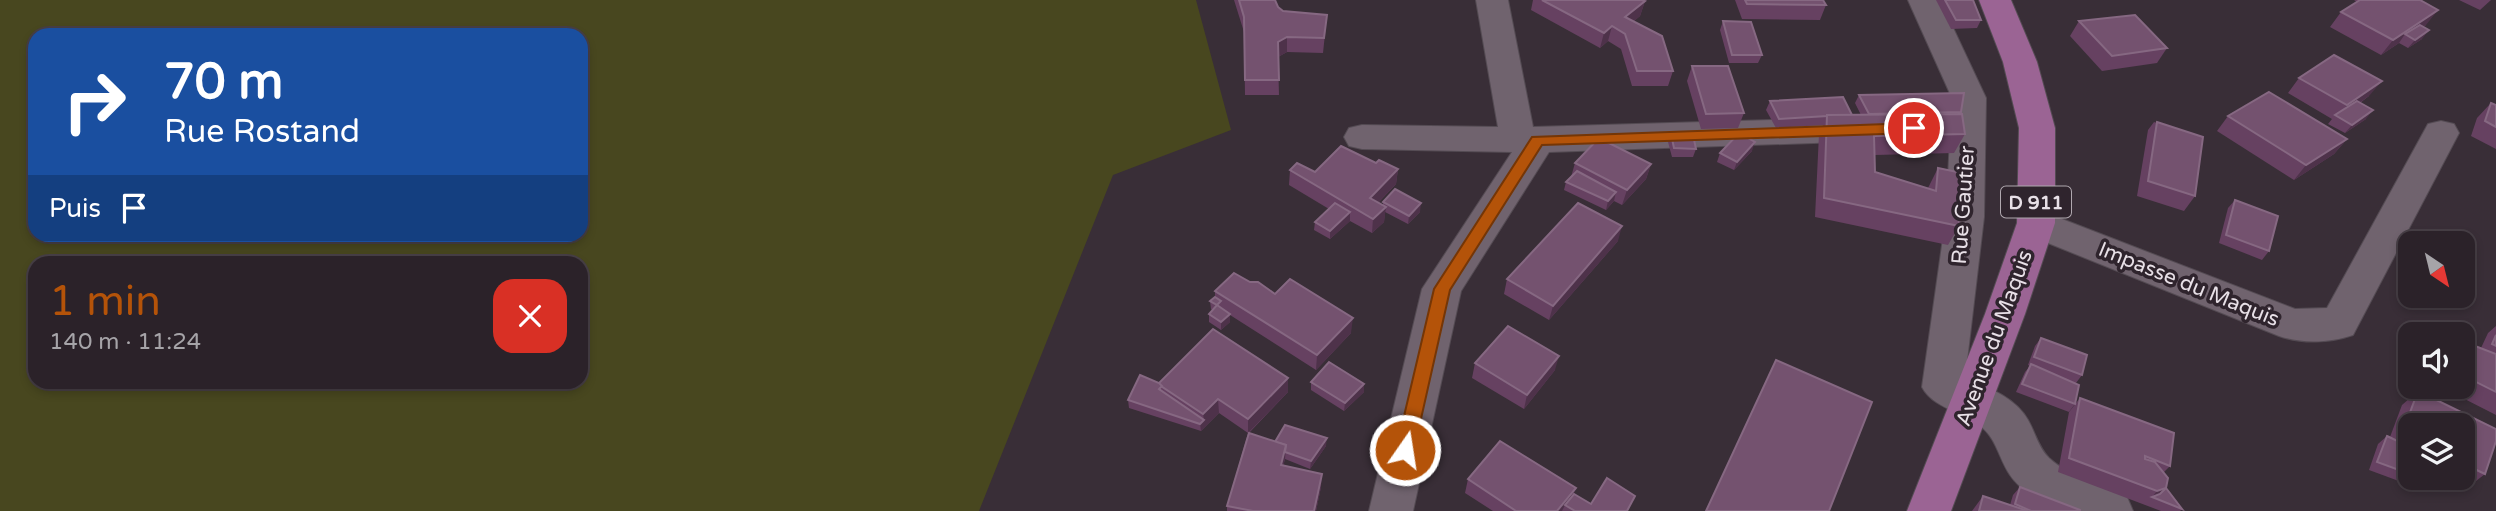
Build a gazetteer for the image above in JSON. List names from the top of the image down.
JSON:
{
  "streets": {
    "main road": ["D 911", "Avenue du Maquis"],
    "street": ["Rue Gautier", "Impasse du Maquis"]
  },
  "crossings": [
    ["Rue Gautier", "Avenue du Maquis"],
    ["Impasse du Maquis", "Avenue du Maquis"]
  ],
  "north": "bottom right",
  "page": {
    "turn": ["70 m", "Rue Rostand"],
    "then": "Puis",
    "heading": ["1 min", "140 m · 11:24"]
  }
}
